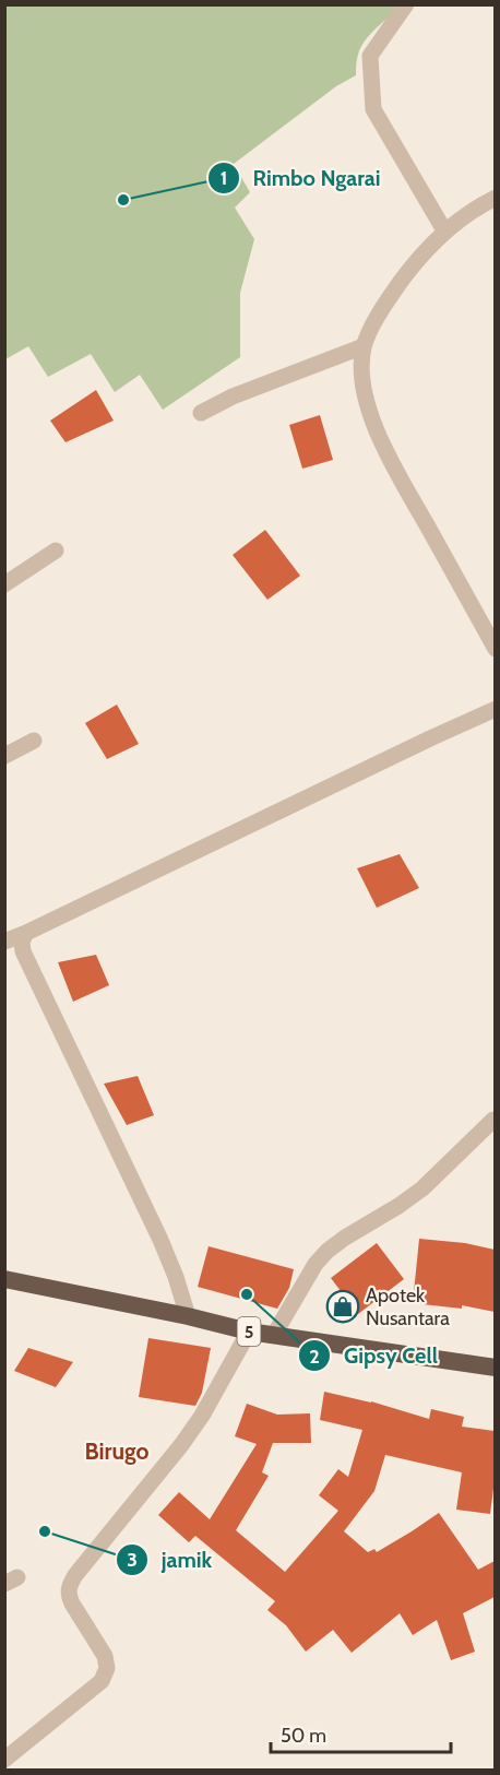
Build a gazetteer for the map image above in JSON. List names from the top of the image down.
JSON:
{
  "streets": {
    "highway": ["5"]
  },
  "districts": ["Birugo"],
  "places": {
    "other": ["Rimbo Ngarai", "Gipsy Cell", "jamik"],
    "shop": ["Apotek Nusantara"]
  },
  "scale_bar": "50 m"
}
